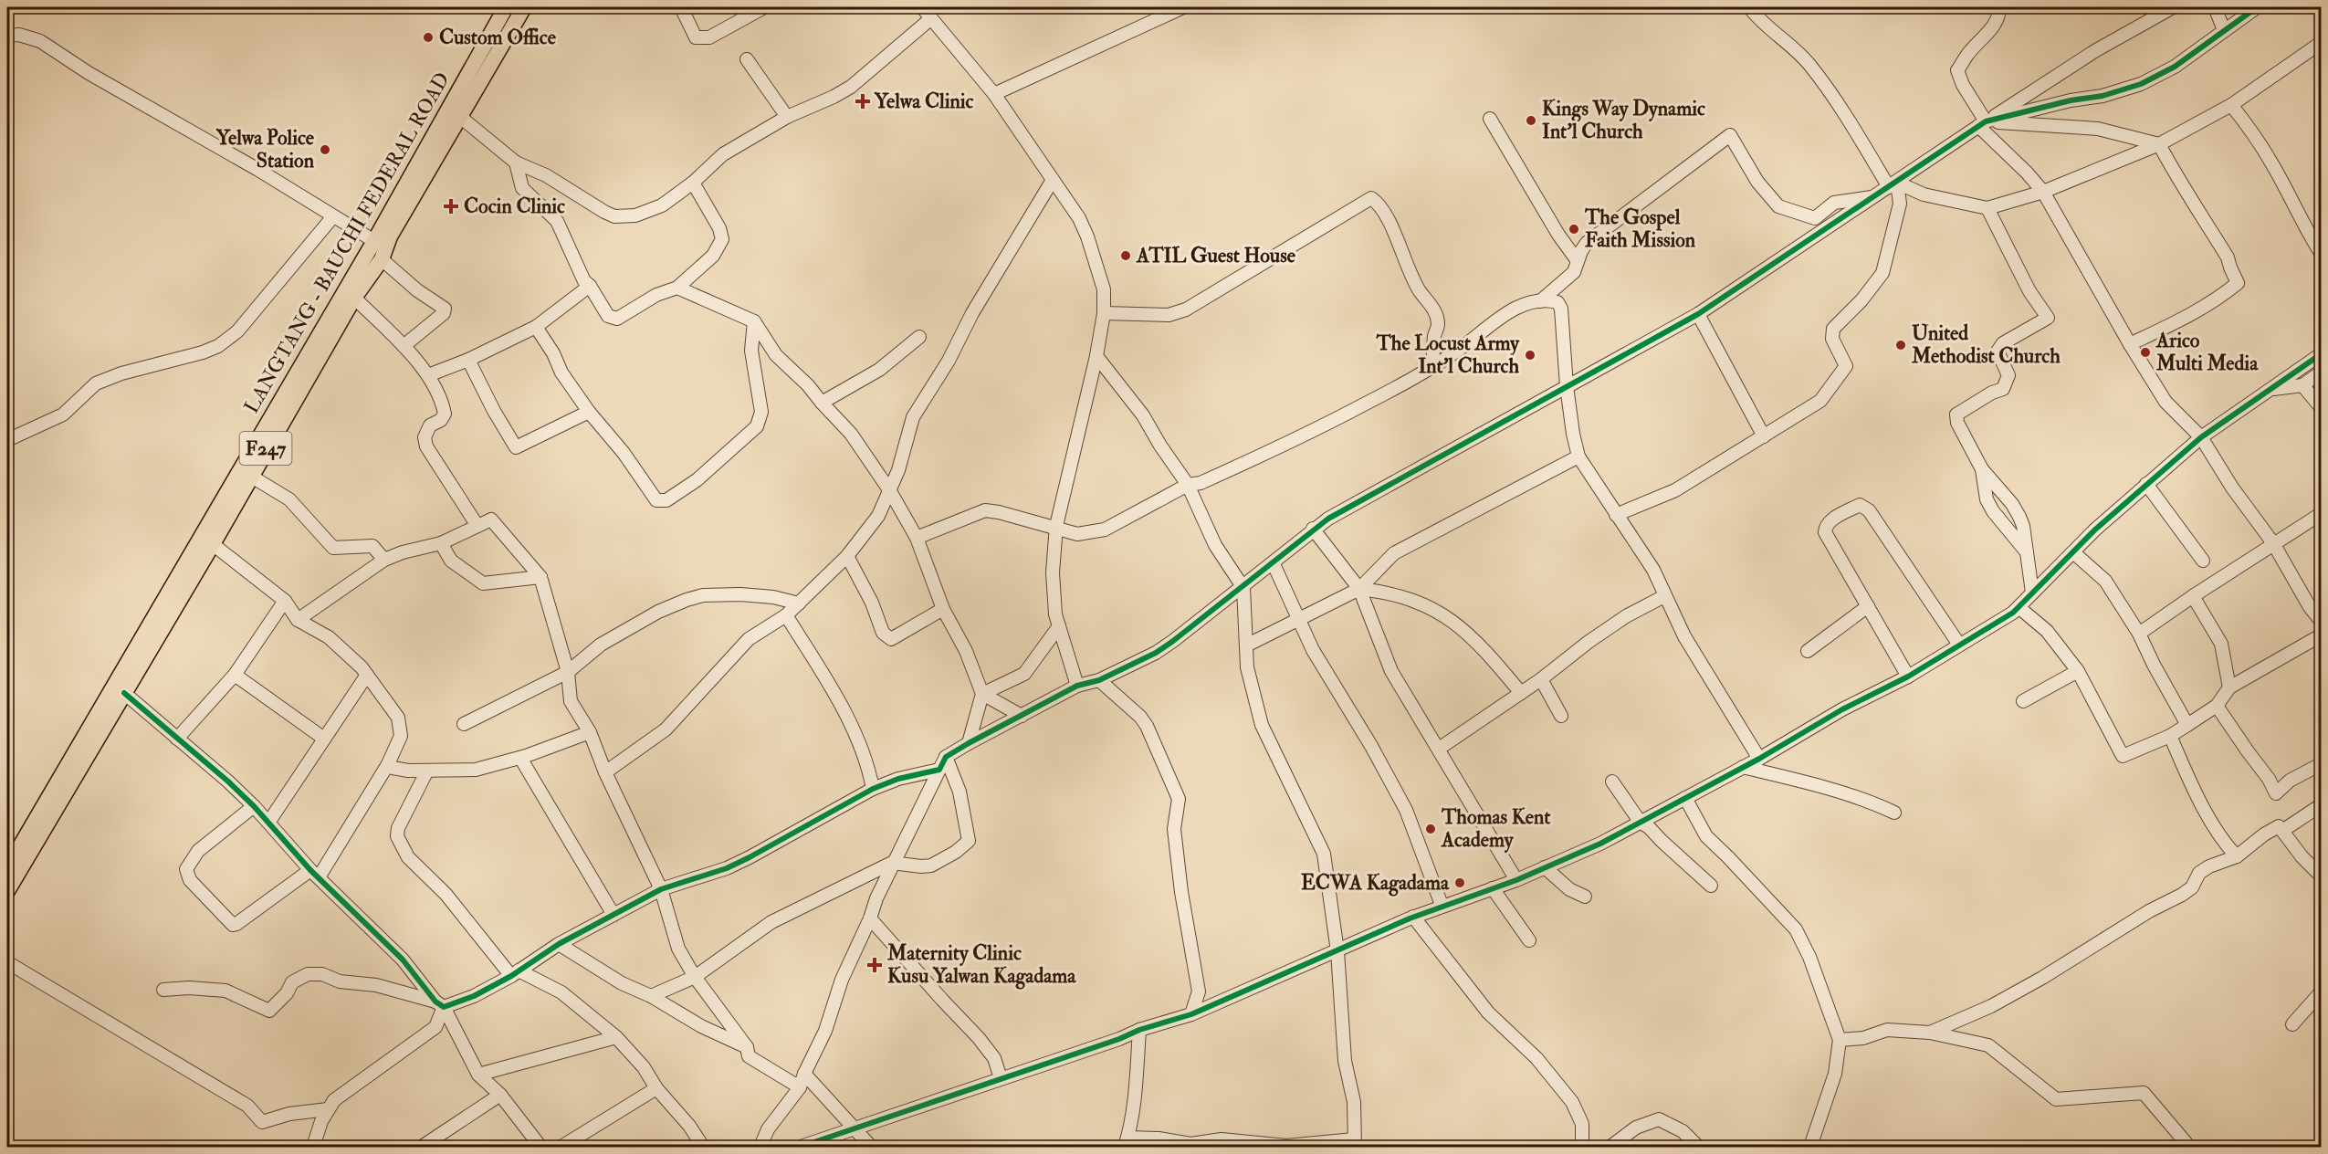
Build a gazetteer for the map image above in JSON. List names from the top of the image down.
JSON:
{
  "streets": {
    "main road": ["LANGTANG - BAUCHI FEDERAL ROAD", "F247"]
  },
  "places": {
    "other": [
      "Custom Office",
      "Kings Way Dynamic Int'l Church",
      "Yelwa Police Station",
      "The Gospel Faith Mission",
      "ATIL Guest House",
      "United Methodist Church",
      "Arico Multi Media",
      "The Locust Army Int'l Church",
      "Thomas Kent Academy",
      "ECWA Kagadama"
    ],
    "health": ["Yelwa Clinic", "Cocin Clinic", "Maternity Clinic Kusu Yalwan Kagadama"]
  }
}
